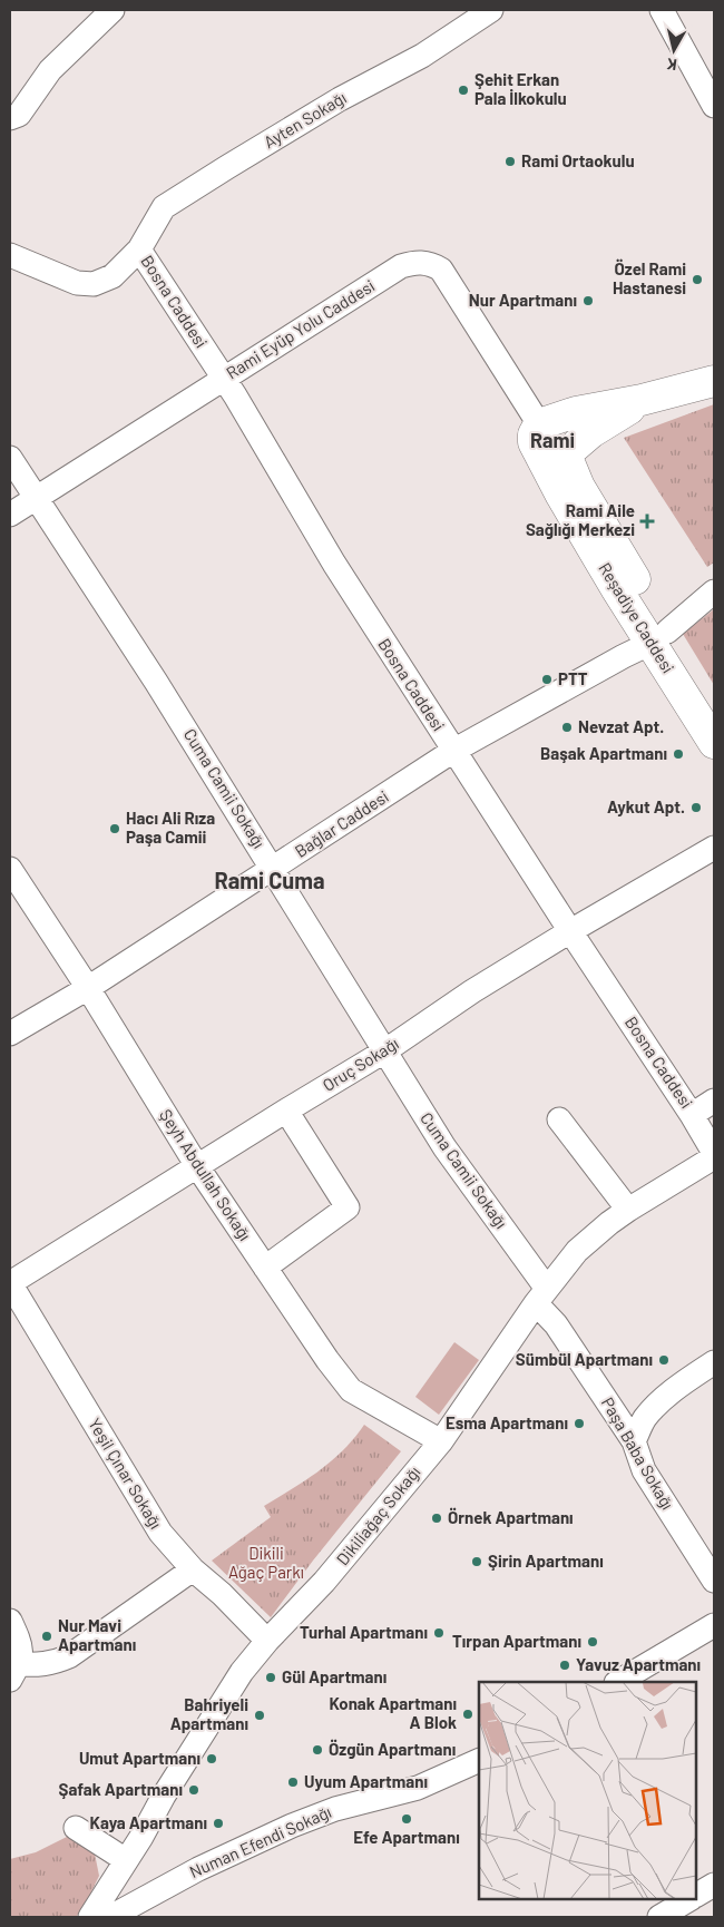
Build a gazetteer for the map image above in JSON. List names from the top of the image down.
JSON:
{
  "streets": {
    "main road": ["Reşadiye Caddesi"],
    "street": [
      "Ayten Sokağı",
      "Bosna Caddesi",
      "Rami Eyüp Yolu Caddesi",
      "Cuma Camii Sokağı",
      "Bağlar Caddesi",
      "Oruç Sokağı",
      "Şeyh Abdullah Sokağı",
      "Paşa Baba Sokağı",
      "Yeşil Çınar Sokağı",
      "Dikiliağaç Sokağı",
      "Numan Efendi Sokağı"
    ]
  },
  "crossings": [
    ["Ayten Sokağı", "Bosna Caddesi"],
    ["Bosna Caddesi", "Rami Eyüp Yolu Caddesi"],
    ["Bosna Caddesi", "Bağlar Caddesi"],
    ["Bosna Caddesi", "Oruç Sokağı"],
    ["Rami Eyüp Yolu Caddesi", "Reşadiye Caddesi"],
    ["Rami Eyüp Yolu Caddesi", "Cuma Camii Sokağı"],
    ["Reşadiye Caddesi", "Bağlar Caddesi"],
    ["Cuma Camii Sokağı", "Bağlar Caddesi"],
    ["Cuma Camii Sokağı", "Oruç Sokağı"],
    ["Cuma Camii Sokağı", "Paşa Baba Sokağı"],
    ["Cuma Camii Sokağı", "Dikiliağaç Sokağı"],
    ["Bağlar Caddesi", "Şeyh Abdullah Sokağı"],
    ["Oruç Sokağı", "Şeyh Abdullah Sokağı"],
    ["Oruç Sokağı", "Yeşil Çınar Sokağı"],
    ["Şeyh Abdullah Sokağı", "Dikiliağaç Sokağı"],
    ["Paşa Baba Sokağı", "Dikiliağaç Sokağı"],
    ["Yeşil Çınar Sokağı", "Dikiliağaç Sokağı"]
  ],
  "districts": ["Rami", "Rami Cuma"],
  "parks": ["Dikili Ağaç Parkı"],
  "places": {
    "other": [
      "Şehit Erkan Pala İlkokulu",
      "Rami Ortaokulu",
      "Özel Rami Hastanesi",
      "Nur Apartmanı",
      "PTT",
      "Nevzat Apt.",
      "Başak Apartmanı",
      "Aykut Apt.",
      "Hacı Ali Rıza Paşa Camii",
      "Sümbül Apartmanı",
      "Esma Apartmanı",
      "Örnek Apartmanı",
      "Şirin Apartmanı",
      "Turhal Apartmanı",
      "Nur Mavi Apartmanı",
      "Tırpan Apartmanı",
      "Yavuz Apartmanı",
      "Gül Apartmanı",
      "Konak Apartmanı A Blok",
      "Bahriyeli Apartmanı",
      "Özgün Apartmanı",
      "Umut Apartmanı",
      "Uyum Apartmanı",
      "Şafak Apartmanı",
      "Efe Apartmanı",
      "Kaya Apartmanı"
    ],
    "health": ["Rami Aile Sağlığı Merkezi"]
  },
  "north": "bottom"
}
